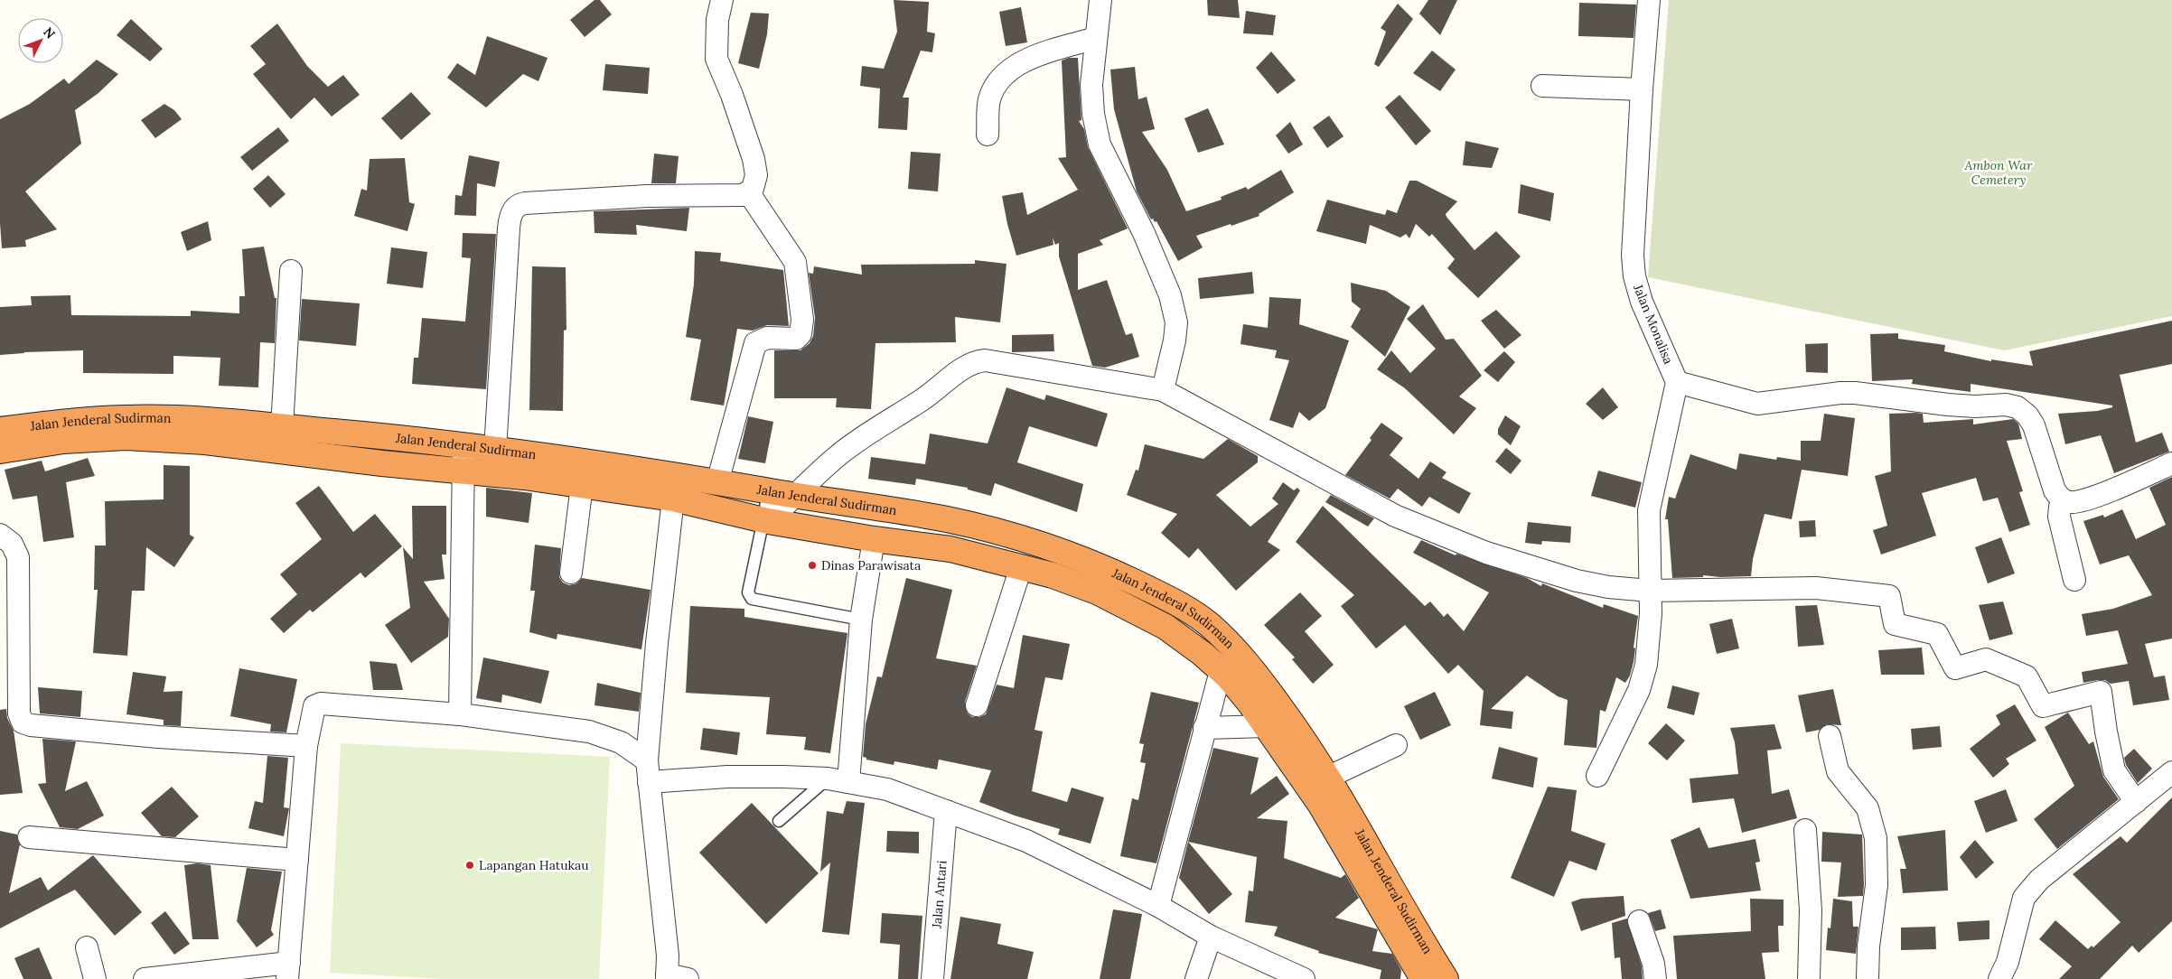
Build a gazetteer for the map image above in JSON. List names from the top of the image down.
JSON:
{
  "streets": {
    "highway": ["Jalan Jenderal Sudirman"],
    "street": ["Jalan Monalisa", "Jalan Antari"]
  },
  "parks": ["Ambon War Cemetery"],
  "places": ["Dinas Parawisata", "Lapangan Hatukau"],
  "north": "top right"
}
